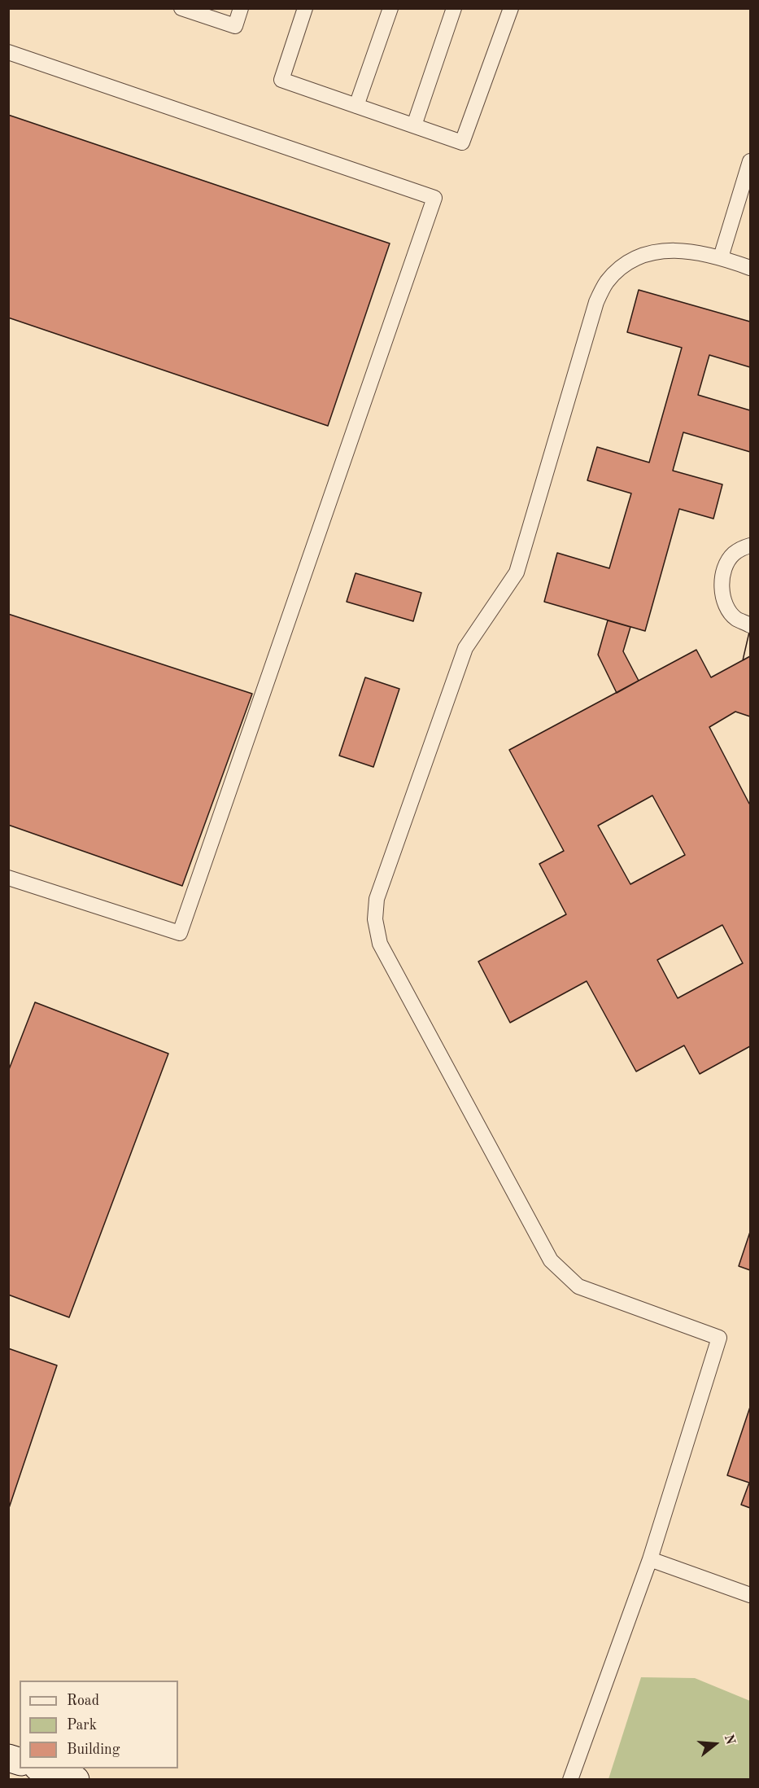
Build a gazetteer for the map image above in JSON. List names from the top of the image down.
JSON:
{
  "legend": ["Road", "Park", "Building"],
  "north": "right"
}
